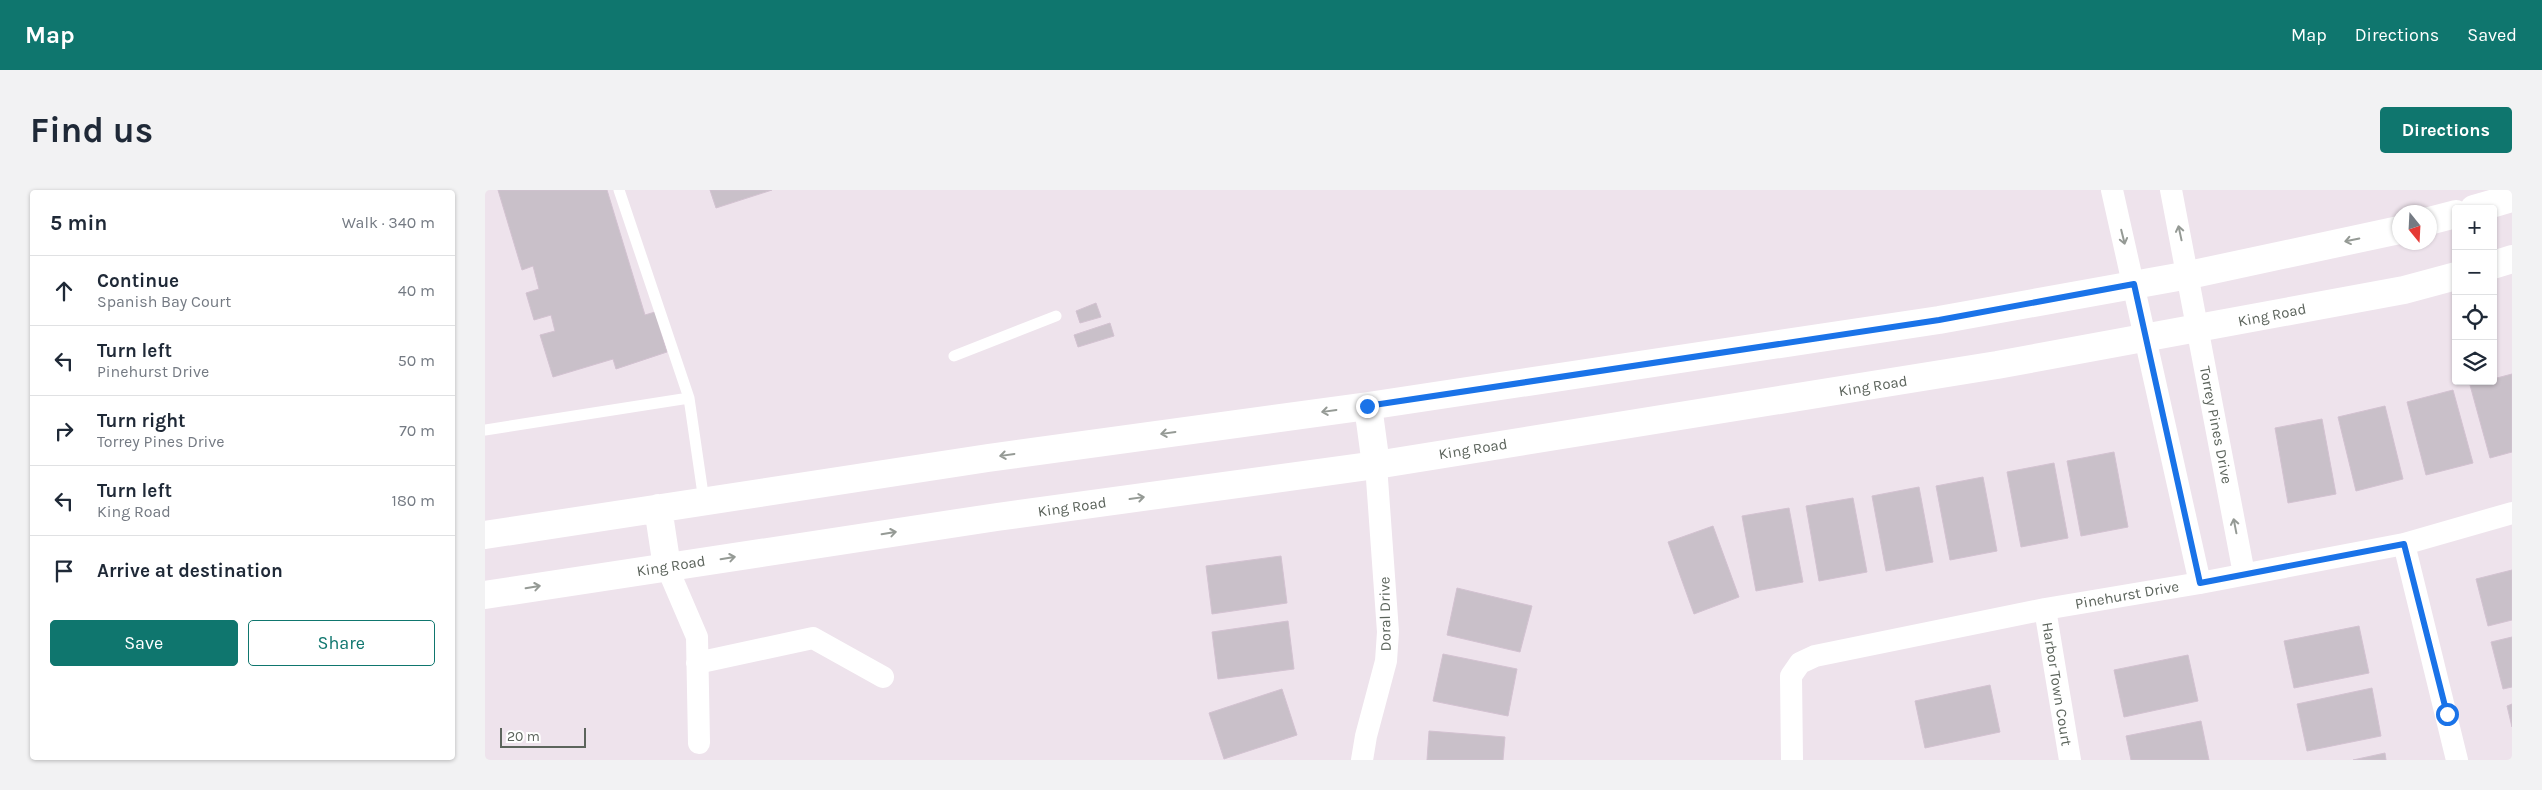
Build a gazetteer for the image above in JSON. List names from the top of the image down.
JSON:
{
  "streets": {
    "street": [
      "King Road",
      "Torrey Pines Drive",
      "Pinehurst Drive",
      "Doral Drive",
      "Harbor Town Court"
    ]
  },
  "crossings": [
    ["King Road", "Torrey Pines Drive"],
    ["King Road", "Doral Drive"],
    ["Torrey Pines Drive", "Pinehurst Drive"],
    ["Pinehurst Drive", "Harbor Town Court"]
  ],
  "scale_bar": "20 m",
  "north": "bottom",
  "page": {
    "header": "Map",
    "nav": ["Map", "Directions", "Saved"],
    "buttons": [
      "Directions",
      ["Save", "Share"]
    ],
    "title": "Find us",
    "heading": ["5 min", "Walk · 340 m"],
    "map_buttons": ["+", "−"],
    "list": [
      ["Continue", "Spanish Bay Court", "40 m"],
      ["Turn left", "Pinehurst Drive", "50 m"],
      ["Turn right", "Torrey Pines Drive", "70 m"],
      ["Turn left", "King Road", "180 m"],
      "Arrive at destination"
    ],
    "scale": "20 m"
  }
}
